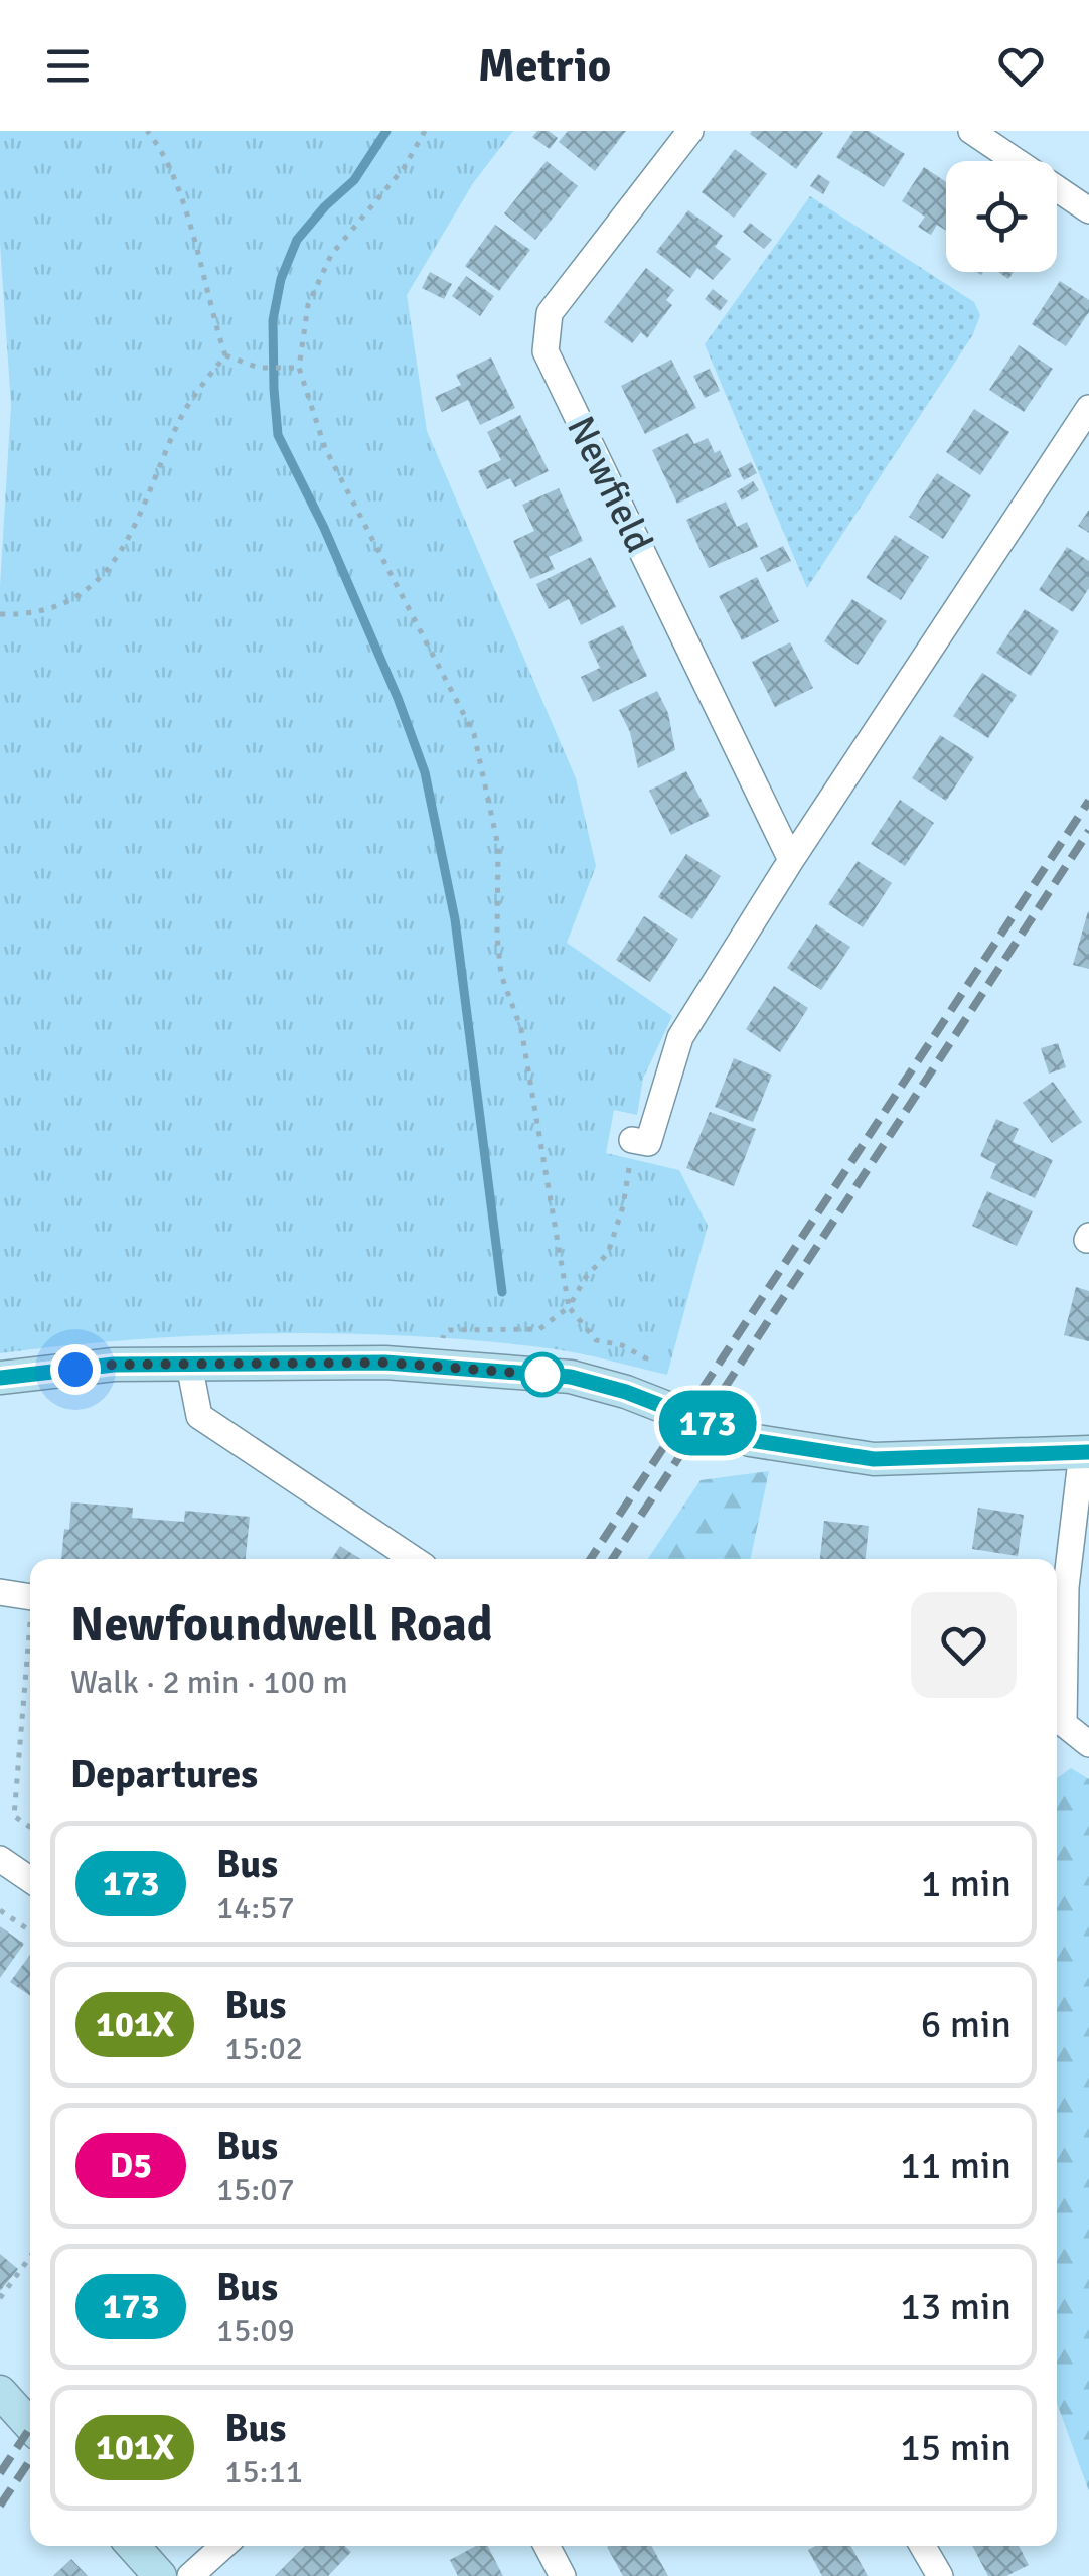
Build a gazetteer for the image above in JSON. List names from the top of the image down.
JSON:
{
  "streets": {
    "street": ["Newfield"]
  },
  "lines": ["bus line 173"],
  "page": {
    "header": "Metrio",
    "on_map": "173",
    "heading": [
      ["Newfoundwell Road", "Walk · 2 min · 100 m"],
      "Departures"
    ],
    "list": [
      {
        "mark": "173",
        "name": "Bus",
        "note": "14:57",
        "value": "1 min"
      },
      {
        "mark": "101X",
        "name": "Bus",
        "note": "15:02",
        "value": "6 min"
      },
      {
        "mark": "D5",
        "name": "Bus",
        "note": "15:07",
        "value": "11 min"
      },
      {
        "mark": "173",
        "name": "Bus",
        "note": "15:09",
        "value": "13 min"
      },
      {
        "mark": "101X",
        "name": "Bus",
        "note": "15:11",
        "value": "15 min"
      }
    ]
  }
}
